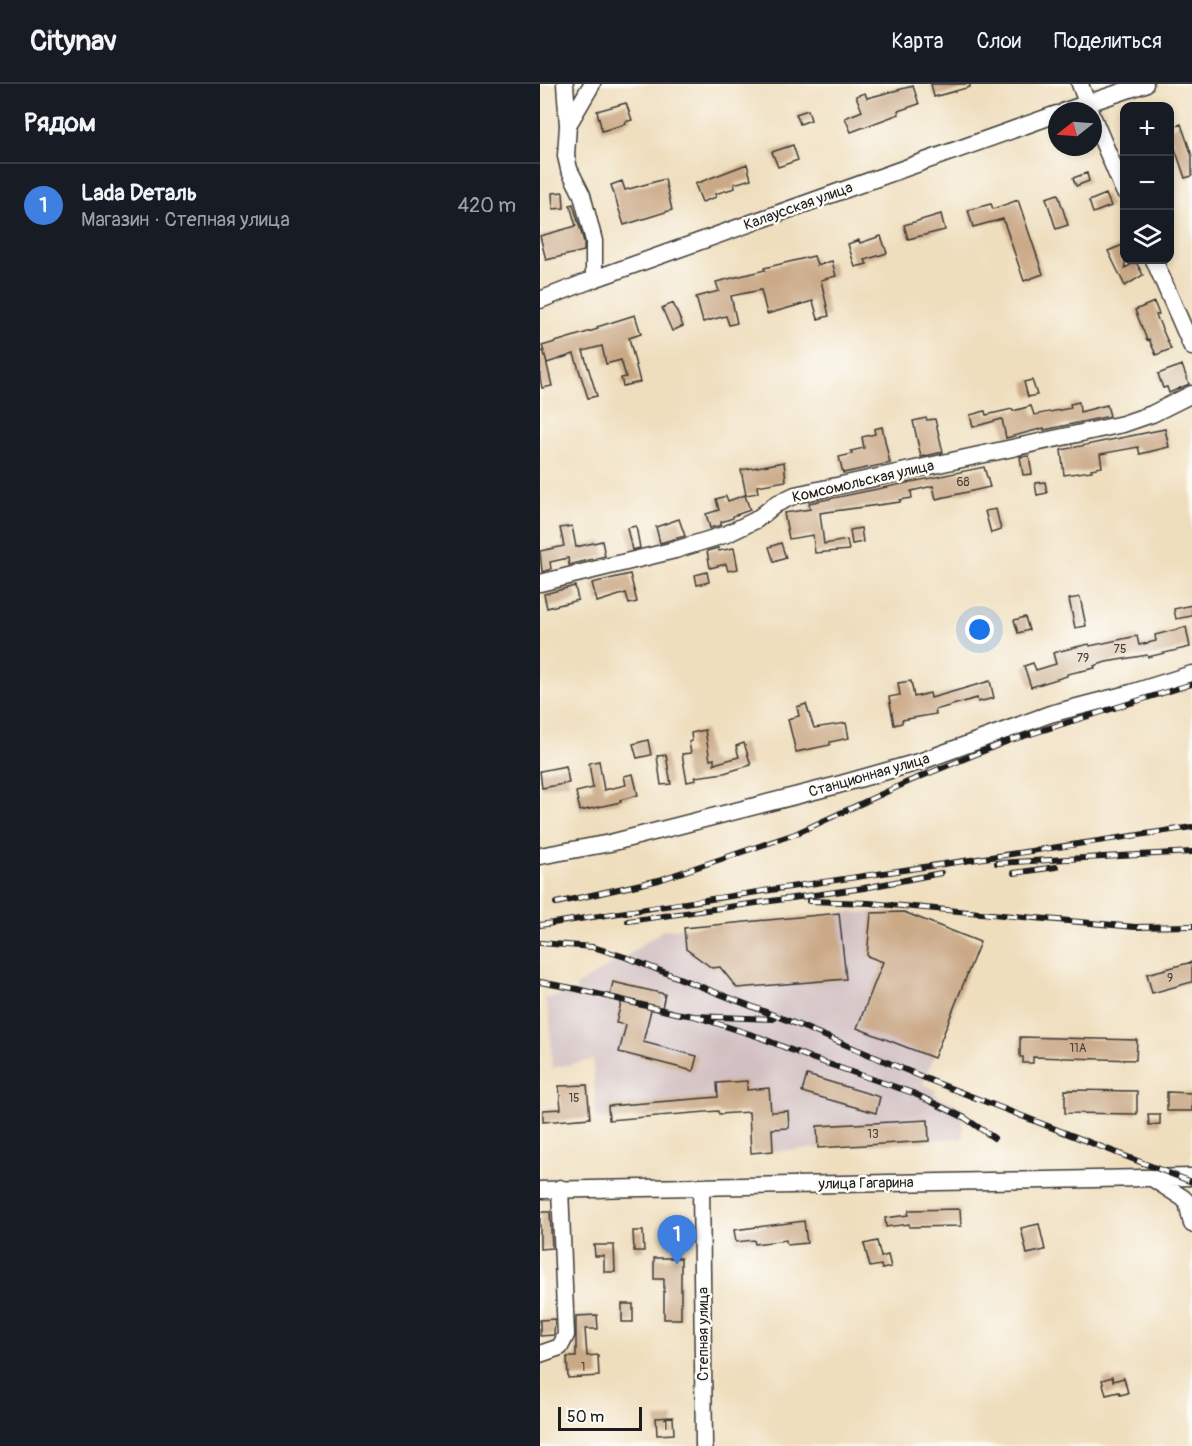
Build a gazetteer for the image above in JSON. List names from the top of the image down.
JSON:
{
  "streets": {
    "street": [
      "Калаусская улица",
      "Комсомольская улица",
      "Станционная улица",
      "улица Гагарина",
      "Степная улица"
    ]
  },
  "crossings": [
    ["улица Гагарина", "Степная улица"]
  ],
  "house_numbers": [
    "68",
    "75",
    "79",
    "9",
    "11А",
    "15",
    "13",
    "1",
    "1"
  ],
  "scale_bar": "50 m",
  "north": "left",
  "page": {
    "header": "Citynav",
    "nav": ["Карта", "Слои", "Поделиться"],
    "heading": "Рядом",
    "map_buttons": ["+", "−"],
    "list": [
      {
        "mark": "1",
        "name": "Lada Dеталь",
        "note": "Магазин · Степная улица",
        "value": "420 m"
      }
    ],
    "pins": "1",
    "scale": "50 m"
  }
}
